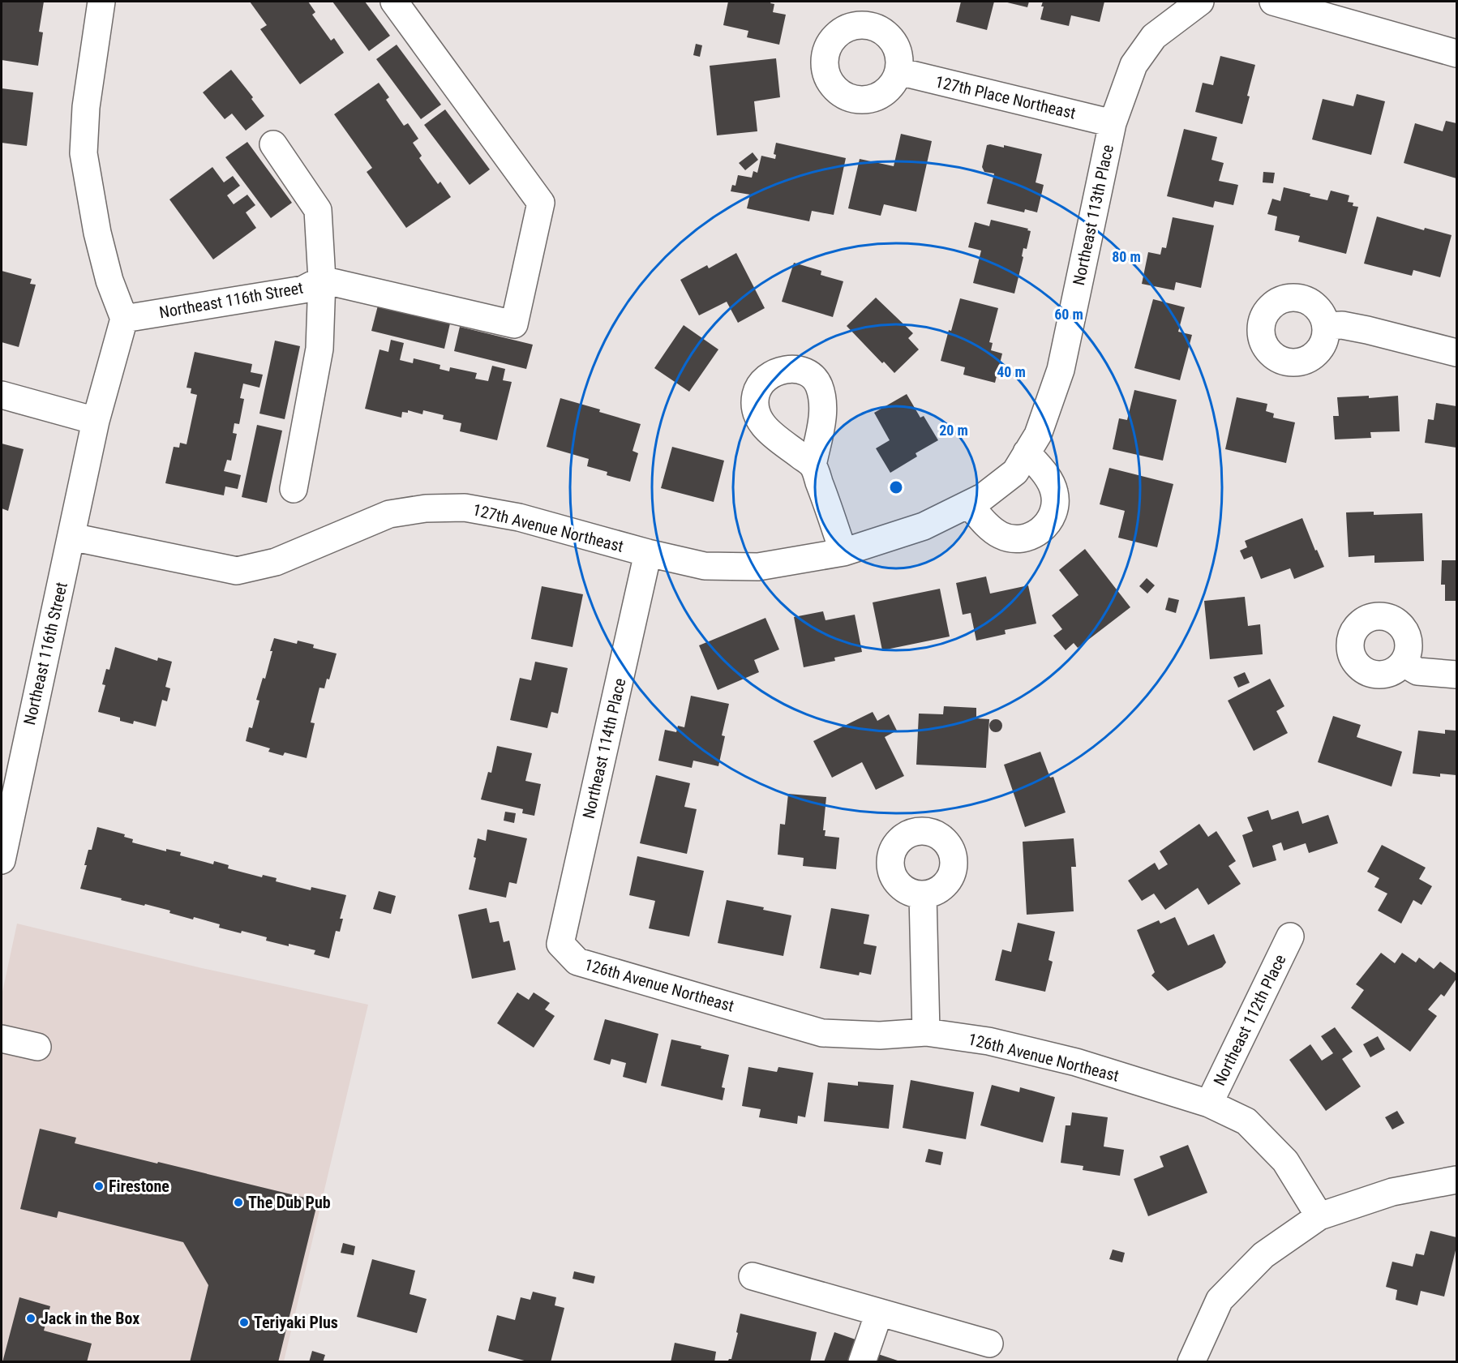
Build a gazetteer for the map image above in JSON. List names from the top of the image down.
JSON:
{
  "streets": {
    "street": [
      "127th Place Northeast",
      "Northeast 113th Place",
      "Northeast 116th Street",
      "127th Avenue Northeast",
      "Northeast 114th Place",
      "126th Avenue Northeast",
      "Northeast 112th Place"
    ]
  },
  "crossings": [
    ["127th Place Northeast", "Northeast 113th Place"],
    ["Northeast 113th Place", "127th Avenue Northeast"],
    ["Northeast 116th Street", "127th Avenue Northeast"],
    ["127th Avenue Northeast", "Northeast 114th Place"],
    ["Northeast 114th Place", "126th Avenue Northeast"],
    ["126th Avenue Northeast", "Northeast 112th Place"]
  ],
  "places": [
    "Firestone",
    "The Dub Pub",
    "Jack in the Box",
    "Teriyaki Plus"
  ],
  "rings": [
    "80 m",
    "60 m",
    "40 m",
    "20 m"
  ]
}
